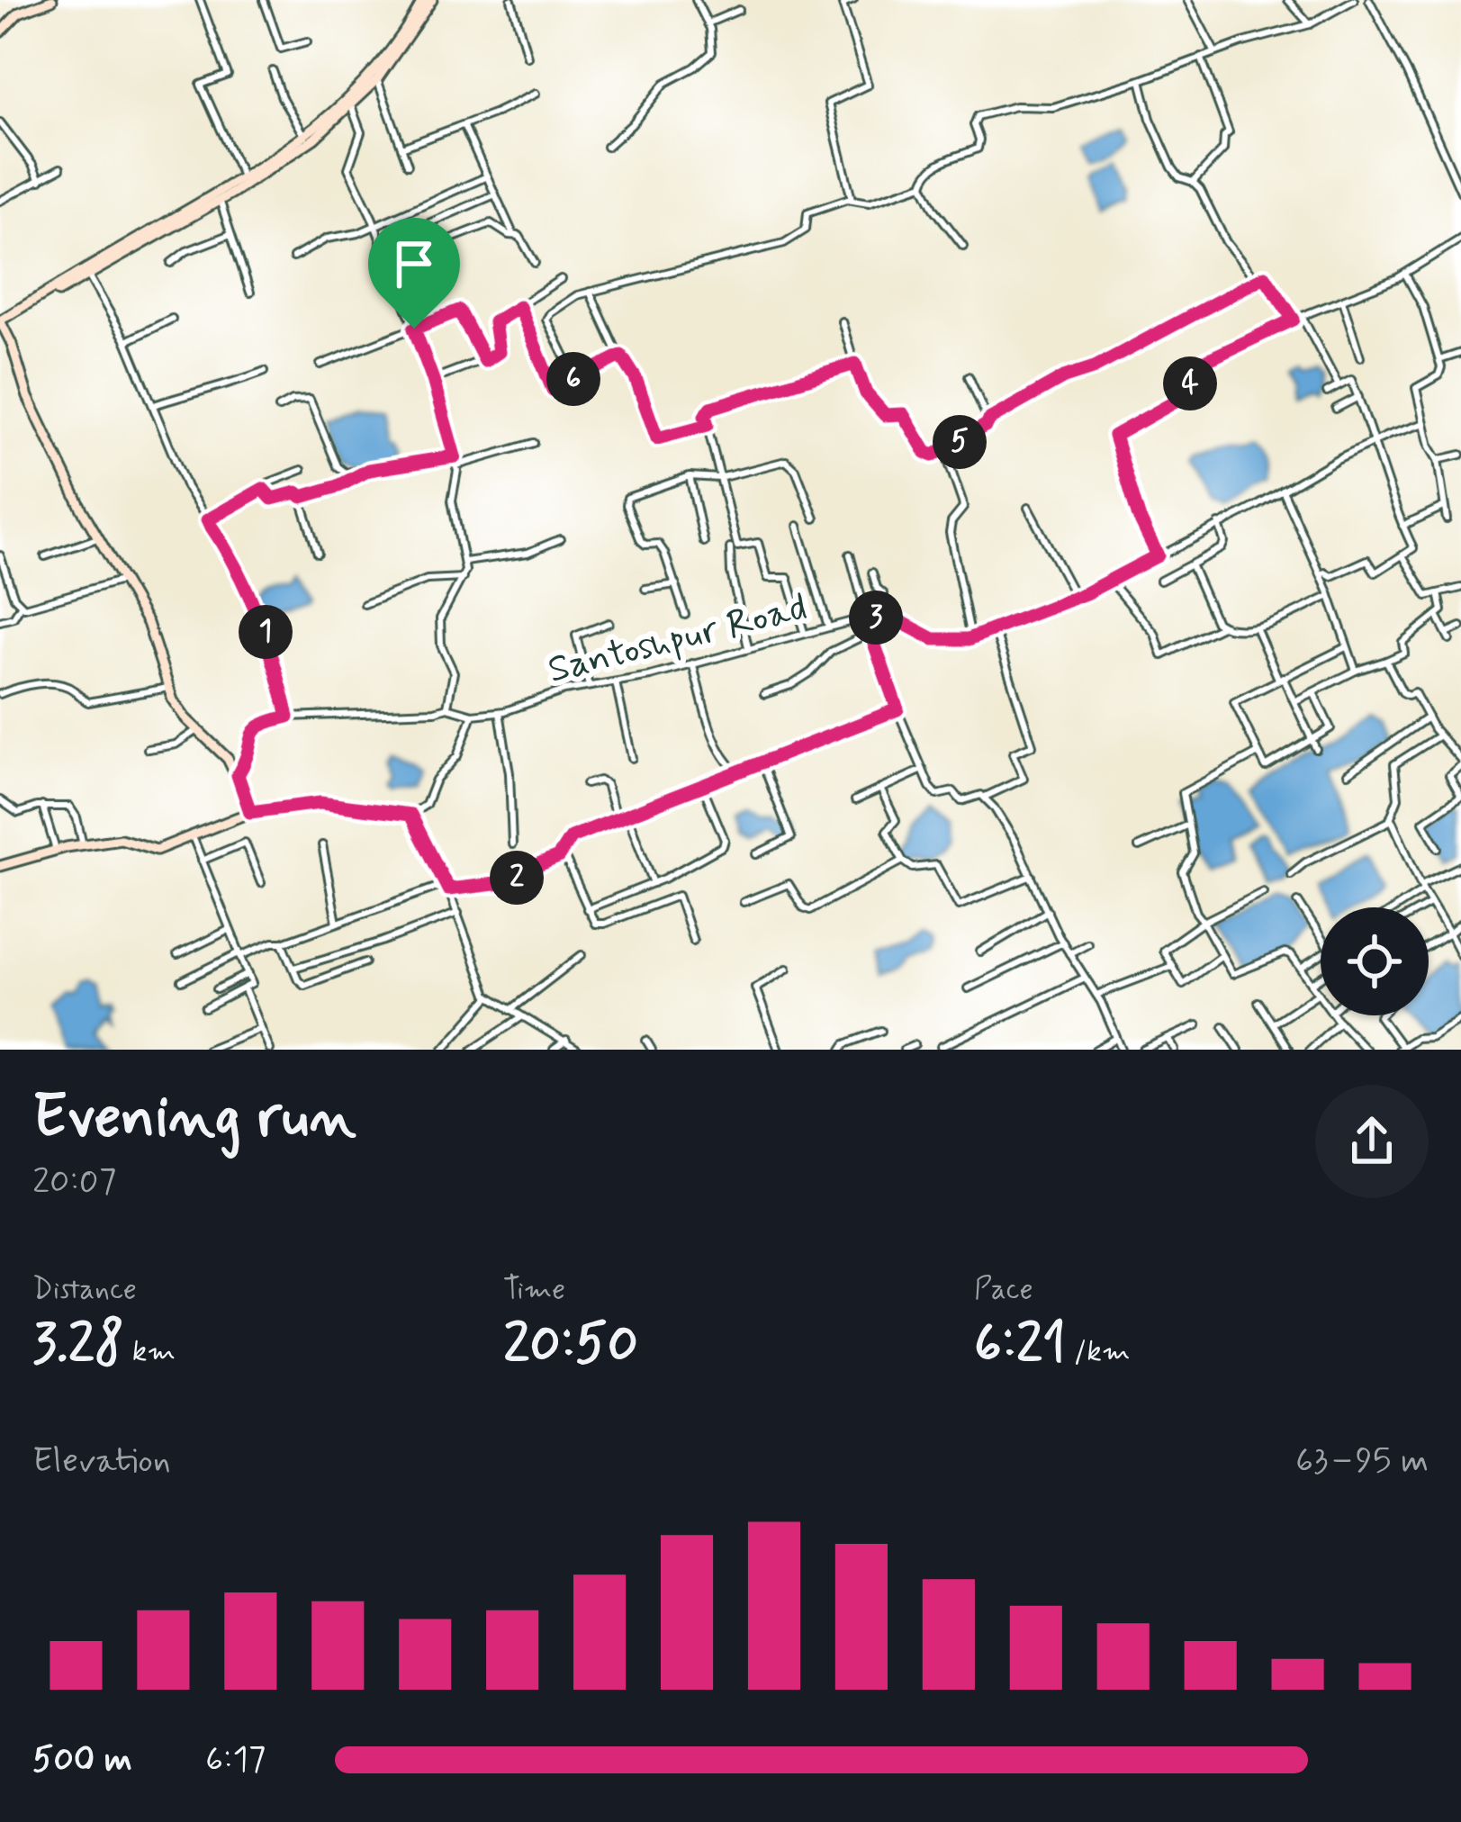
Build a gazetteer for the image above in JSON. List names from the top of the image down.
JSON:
{
  "streets": {
    "street": ["Santoshpur Road"]
  },
  "page": {
    "pins": [
      "6",
      "4",
      "5",
      "3",
      "1",
      "2"
    ],
    "heading": ["Evening run", "20:07"],
    "stats": [
      ["Distance", "3.28 km"],
      ["Time", "20:50"],
      ["Pace", "6:21 /km"]
    ],
    "chart": ["Elevation", "63–95 m"],
    "list": [
      {
        "name": "500 m",
        "note": "6:17"
      }
    ]
  }
}
